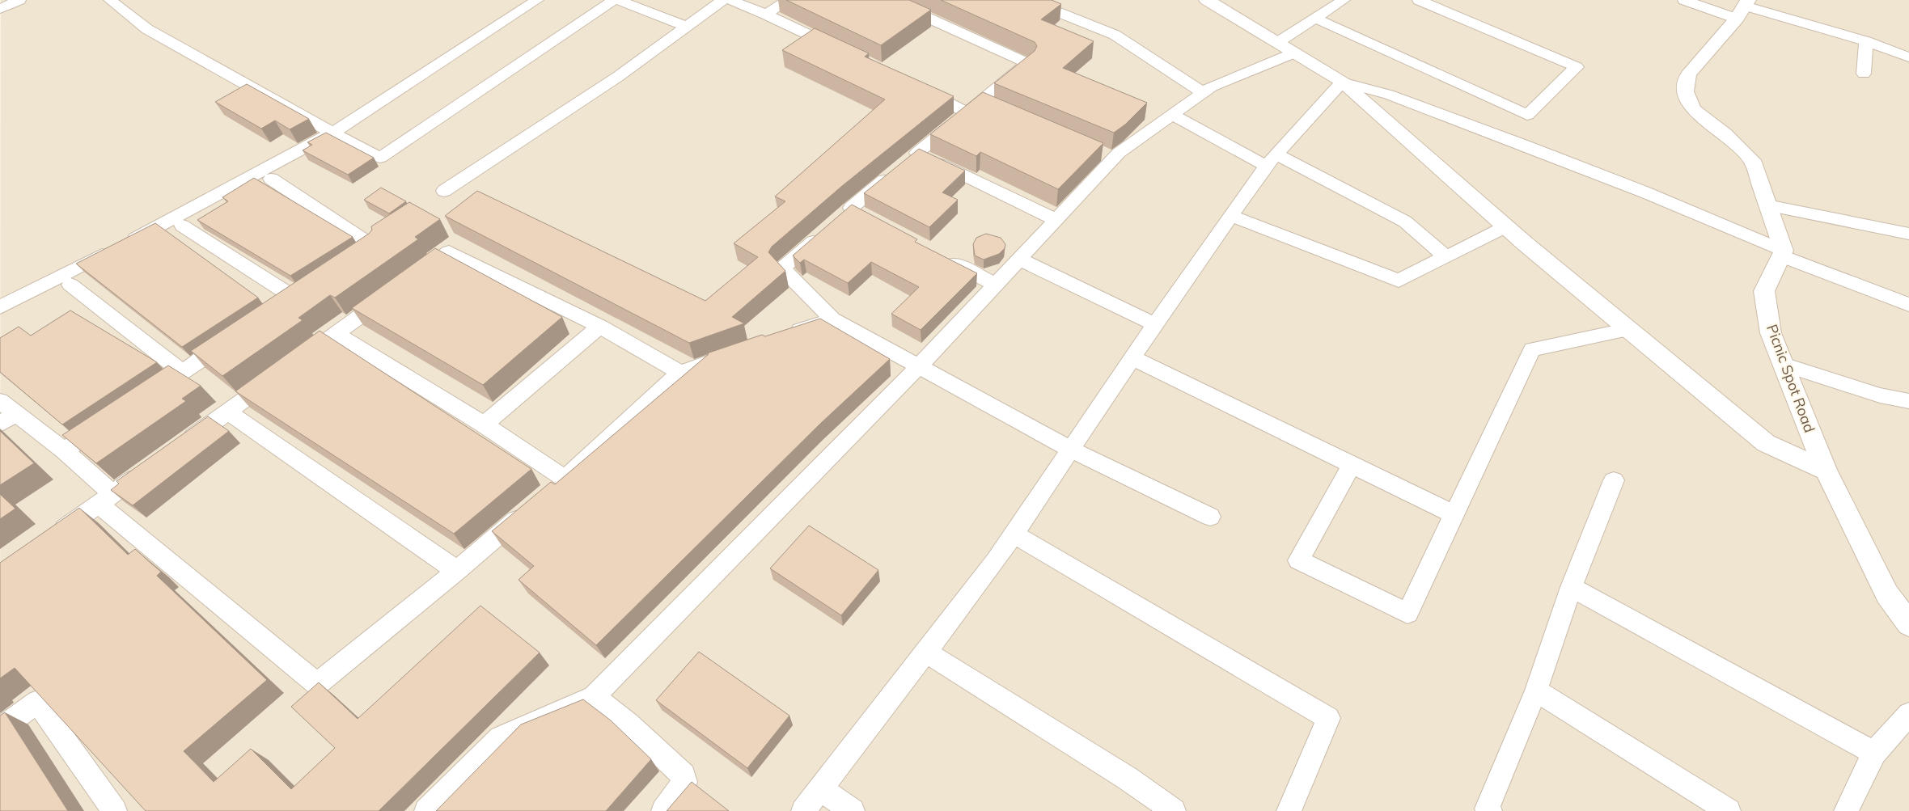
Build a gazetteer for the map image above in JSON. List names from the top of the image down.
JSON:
{
  "streets": {
    "street": ["Picnic Spot Road"]
  }
}
